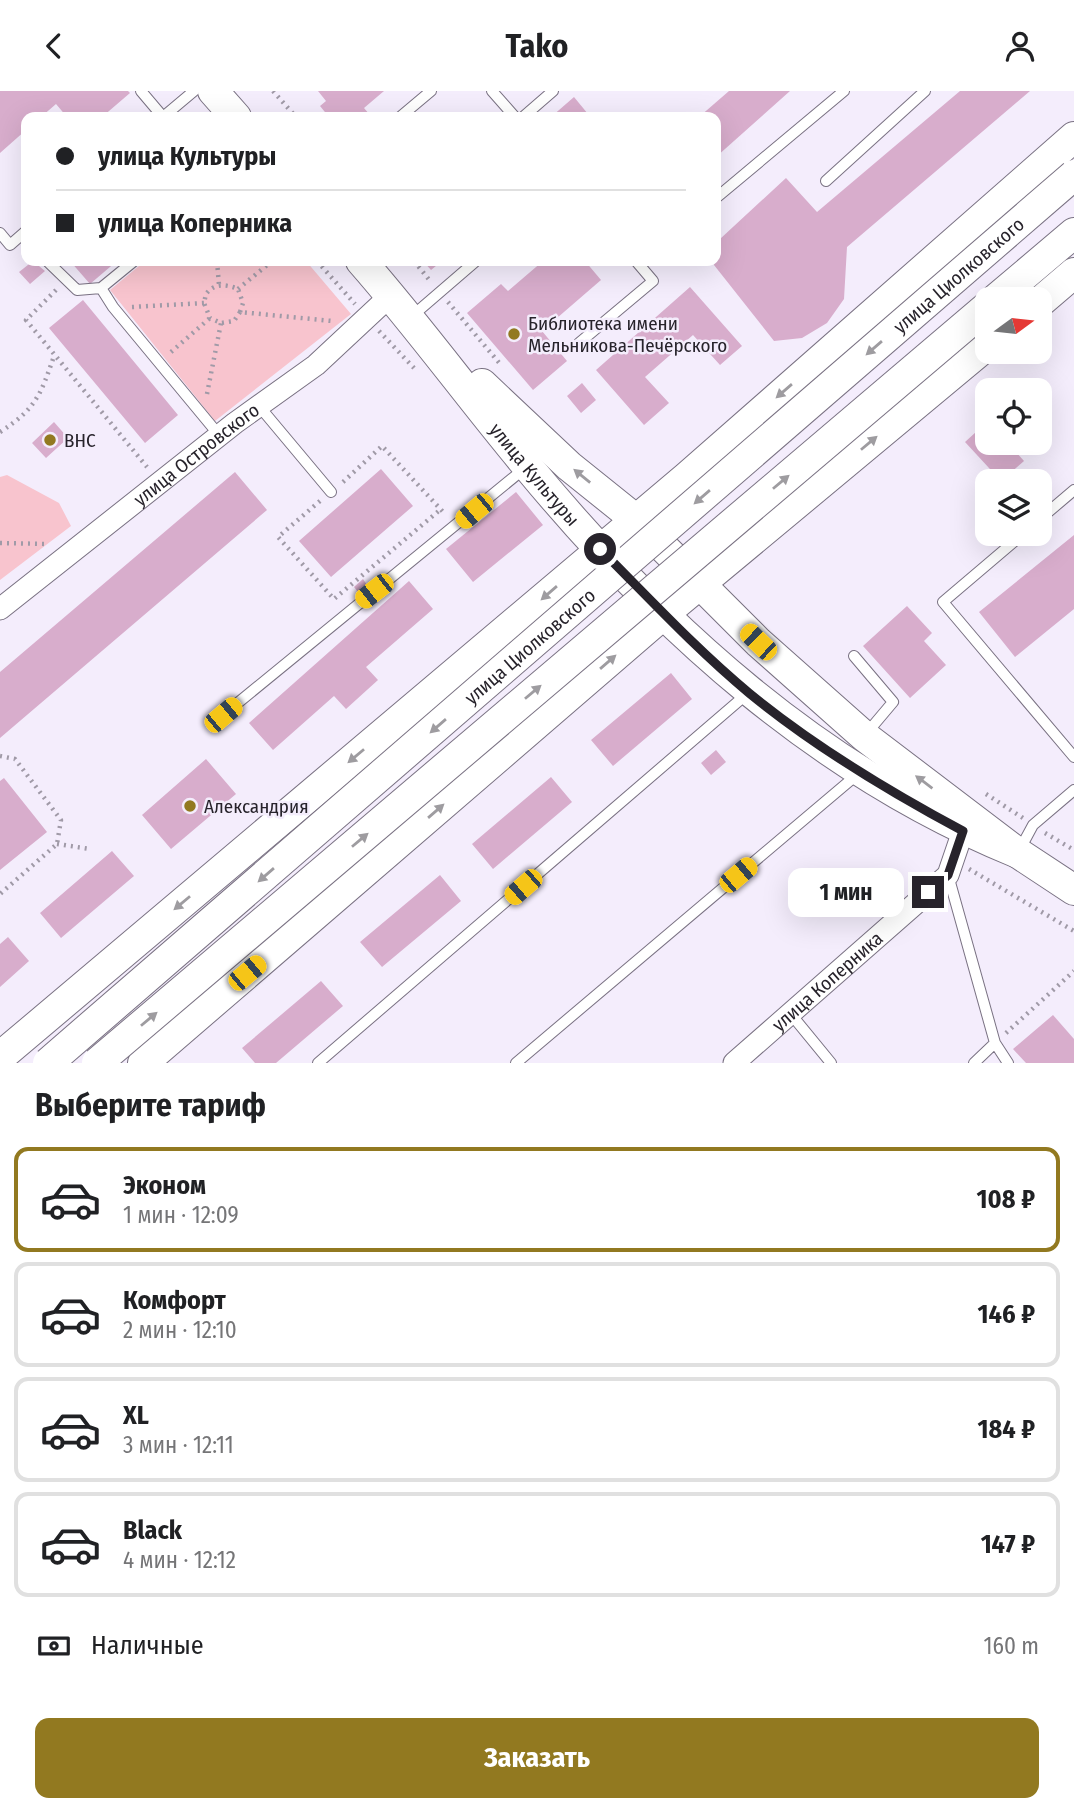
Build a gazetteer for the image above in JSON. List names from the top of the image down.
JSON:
{
  "streets": {
    "main road": ["улица Циолковского", "улица Культуры"],
    "street": ["улица Островского", "улица Коперника"]
  },
  "crossings": [
    ["улица Островского", "улица Культуры"],
    ["улица Культуры", "улица Коперника"]
  ],
  "places": ["Библиотека имени Мельникова-Печёрского", "ВНС", "Александрия"],
  "north": "right",
  "page": {
    "header": "Tako",
    "banner": ["улица Культуры", "улица Коперника"],
    "bubble": "1 мин",
    "heading": "Выберите тариф",
    "list": [
      {
        "name": "Эконом",
        "note": "1 мин · 12:09",
        "value": "108 ₽"
      },
      {
        "name": "Комфорт",
        "note": "2 мин · 12:10",
        "value": "146 ₽"
      },
      {
        "name": "XL",
        "note": "3 мин · 12:11",
        "value": "184 ₽"
      },
      {
        "name": "Black",
        "note": "4 мин · 12:12",
        "value": "147 ₽"
      }
    ],
    "pay": ["Наличные", "160 m"],
    "buttons": "Заказать"
  }
}
